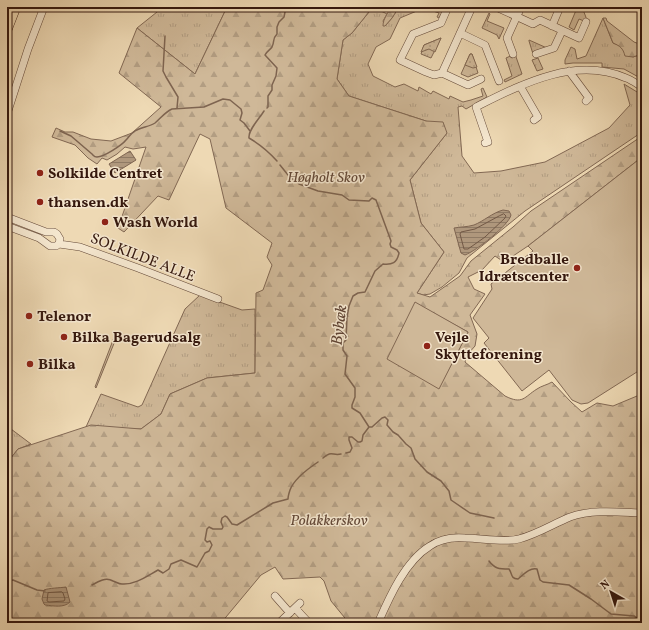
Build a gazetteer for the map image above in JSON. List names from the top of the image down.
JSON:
{
  "streets": {
    "street": ["SOLKILDE ALLE"]
  },
  "water": ["Bybæk"],
  "parks": ["Høgholt Skov", "Polakkerskov"],
  "places": [
    "Solkilde Centret",
    "thansen.dk",
    "Wash World",
    "Bredballe Idrætscenter",
    "Telenor",
    "Bilka Bagerudsalg",
    "Vejle Skytteforening",
    "Bilka"
  ],
  "north": "top left"
}
